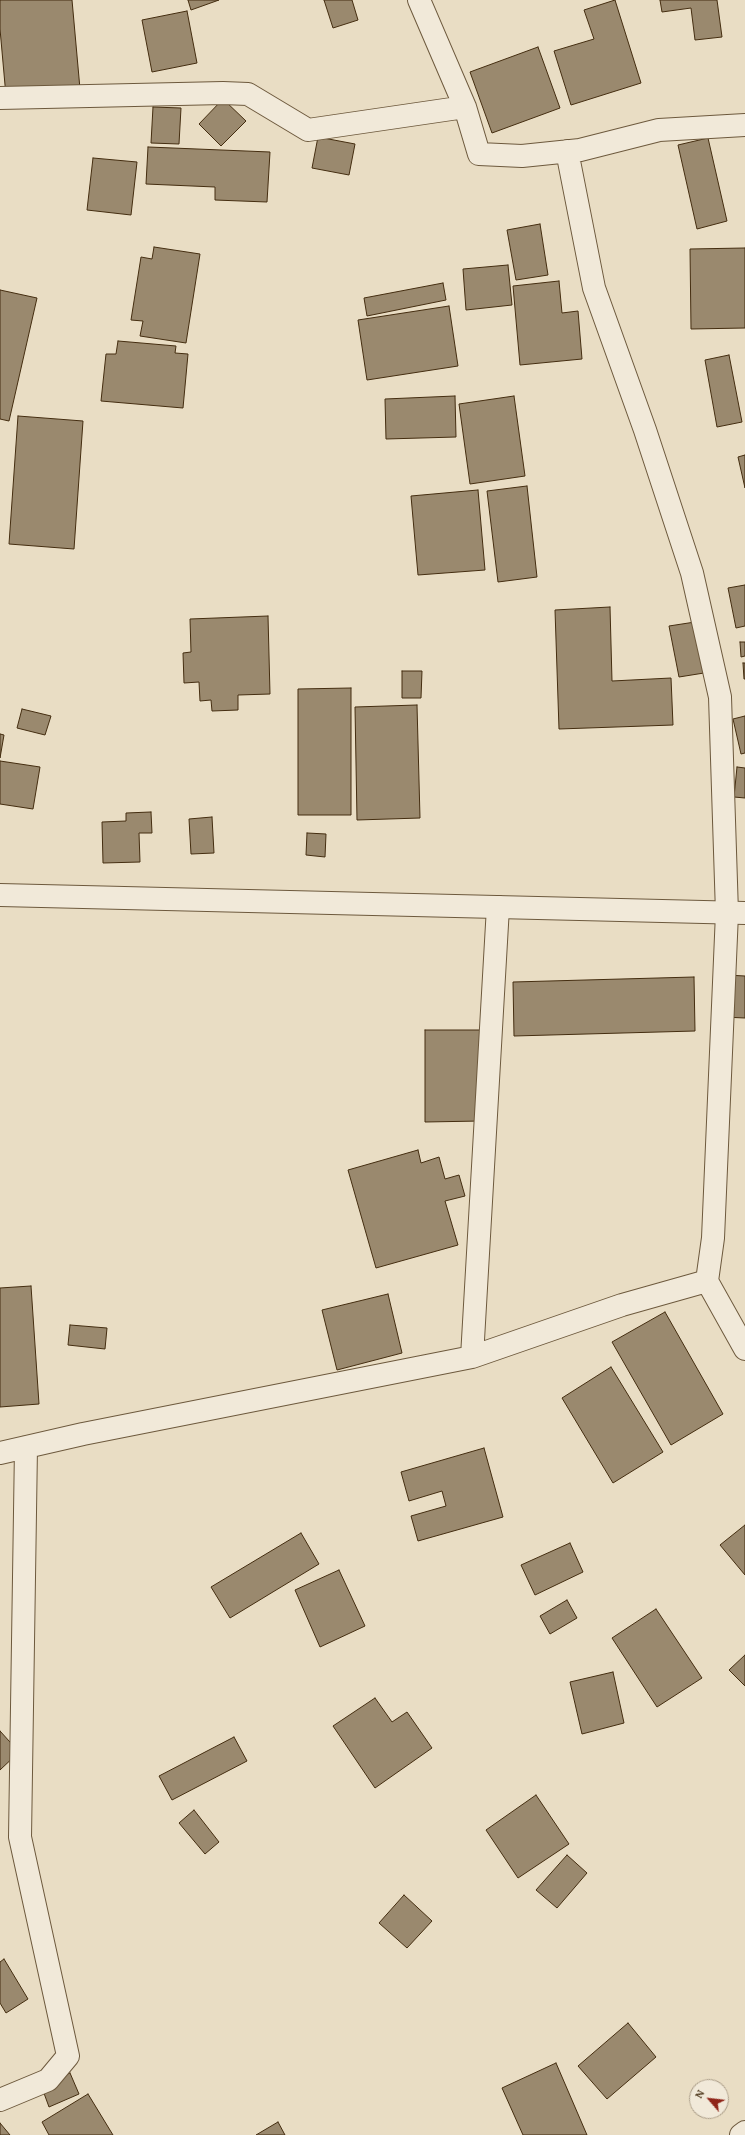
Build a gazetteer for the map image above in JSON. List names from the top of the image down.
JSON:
{
  "north": "top left"
}
